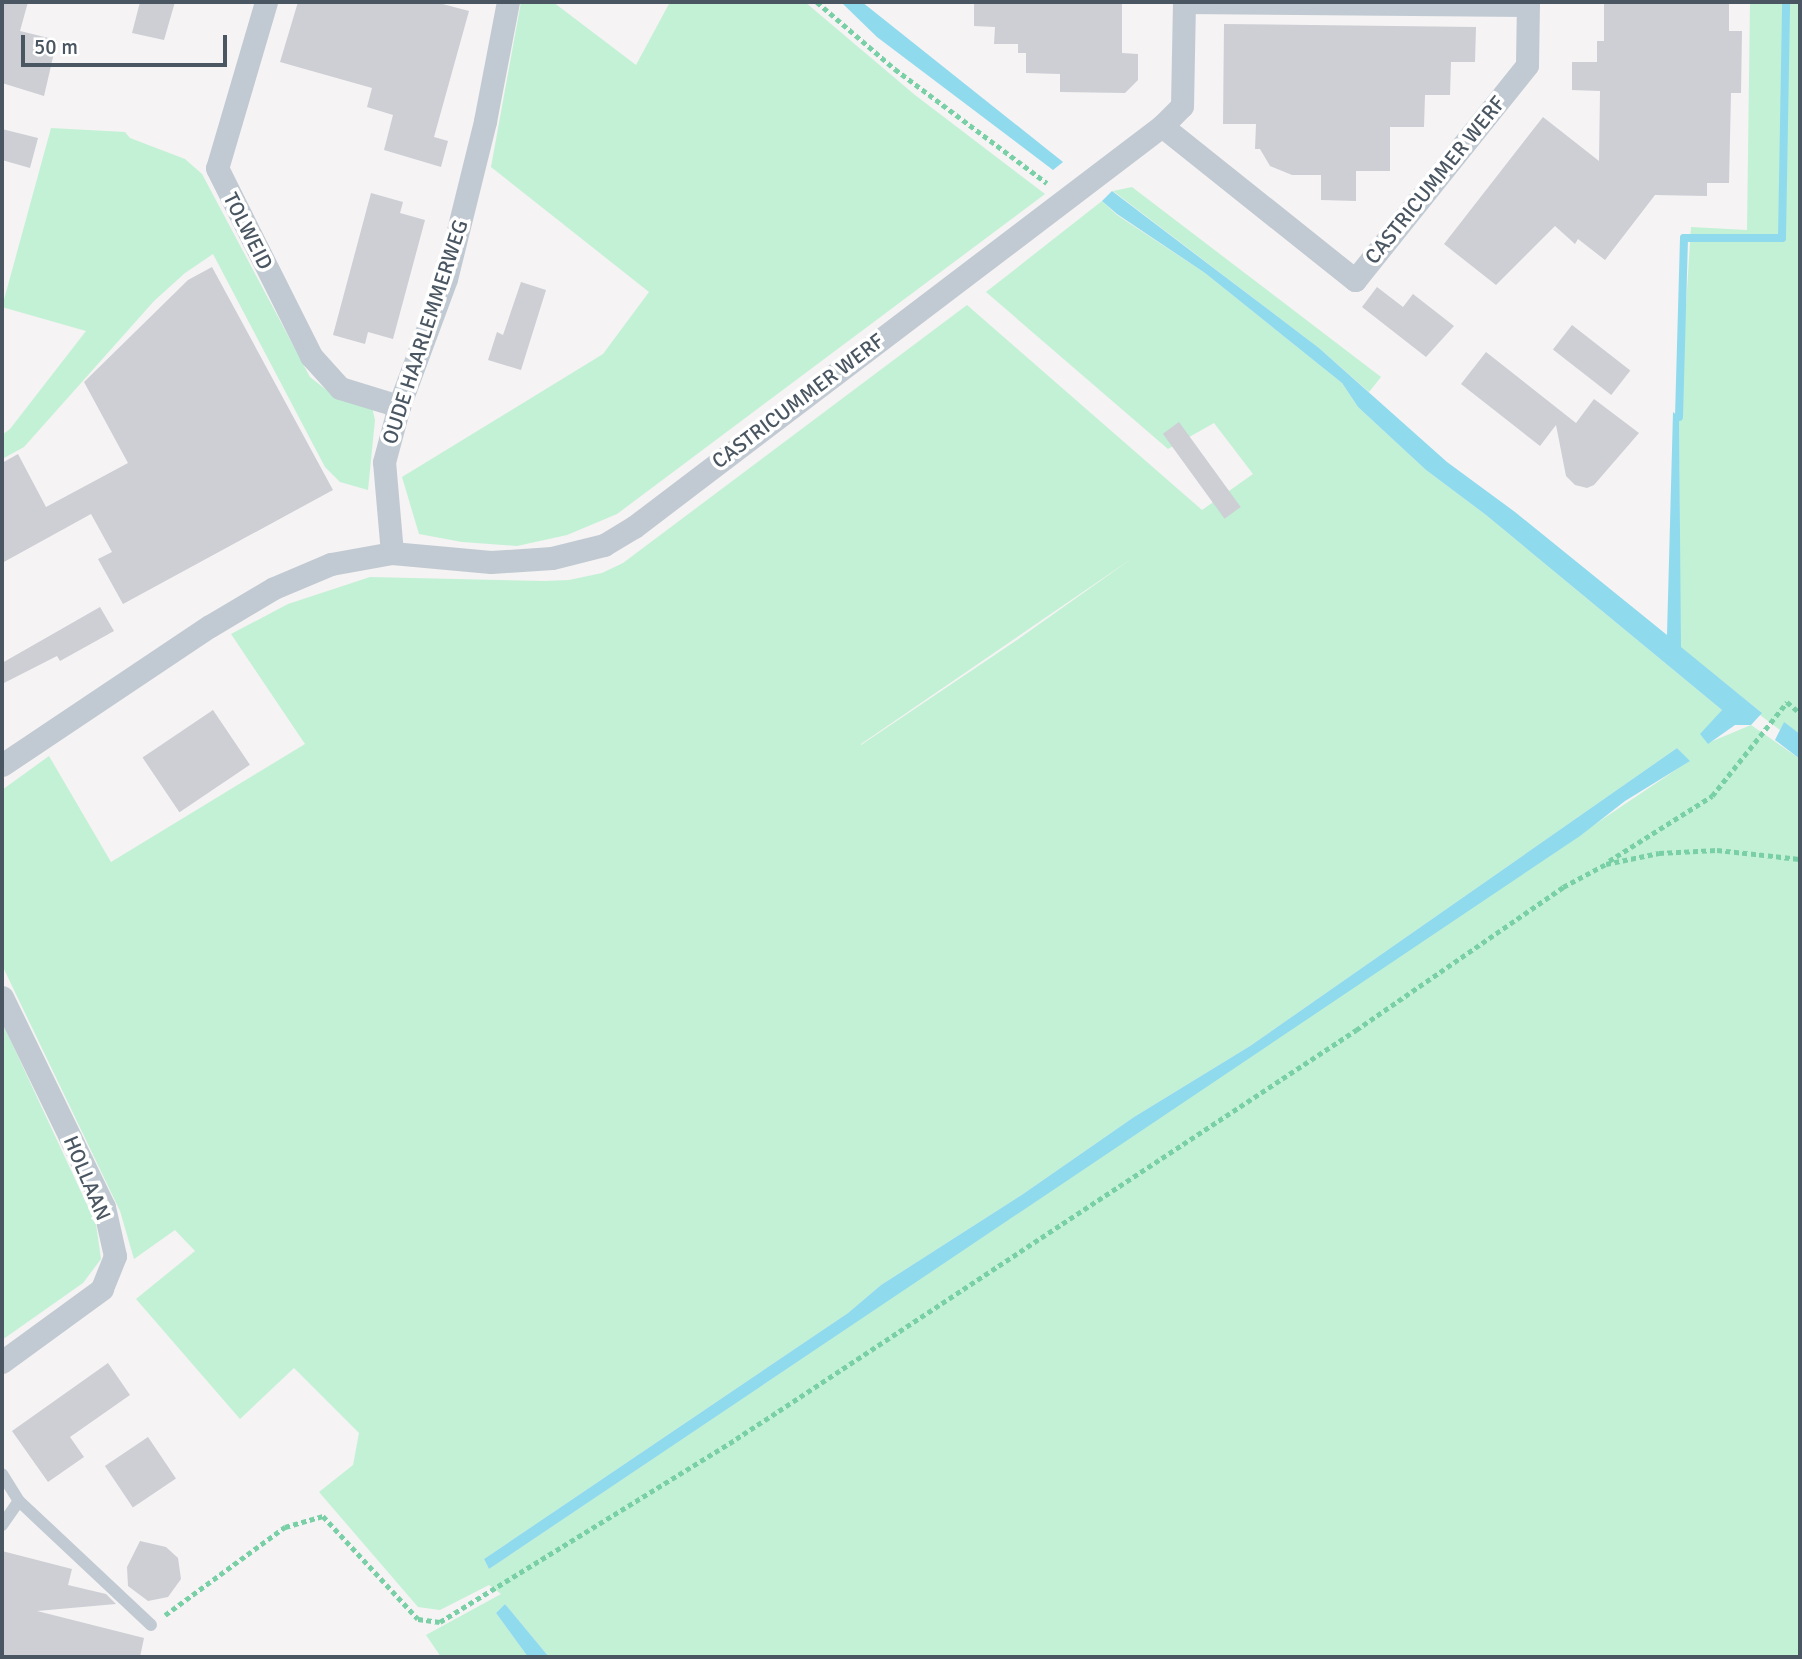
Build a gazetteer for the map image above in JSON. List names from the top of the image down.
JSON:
{
  "streets": {
    "street": [
      "CASTRICUMMER WERF",
      "TOLWEID",
      "OUDE HAARLEMMERWEG",
      "HOLLAAN"
    ]
  },
  "crossings": [
    ["CASTRICUMMER WERF", "OUDE HAARLEMMERWEG"],
    ["TOLWEID", "OUDE HAARLEMMERWEG"]
  ],
  "scale_bar": "50 m"
}
